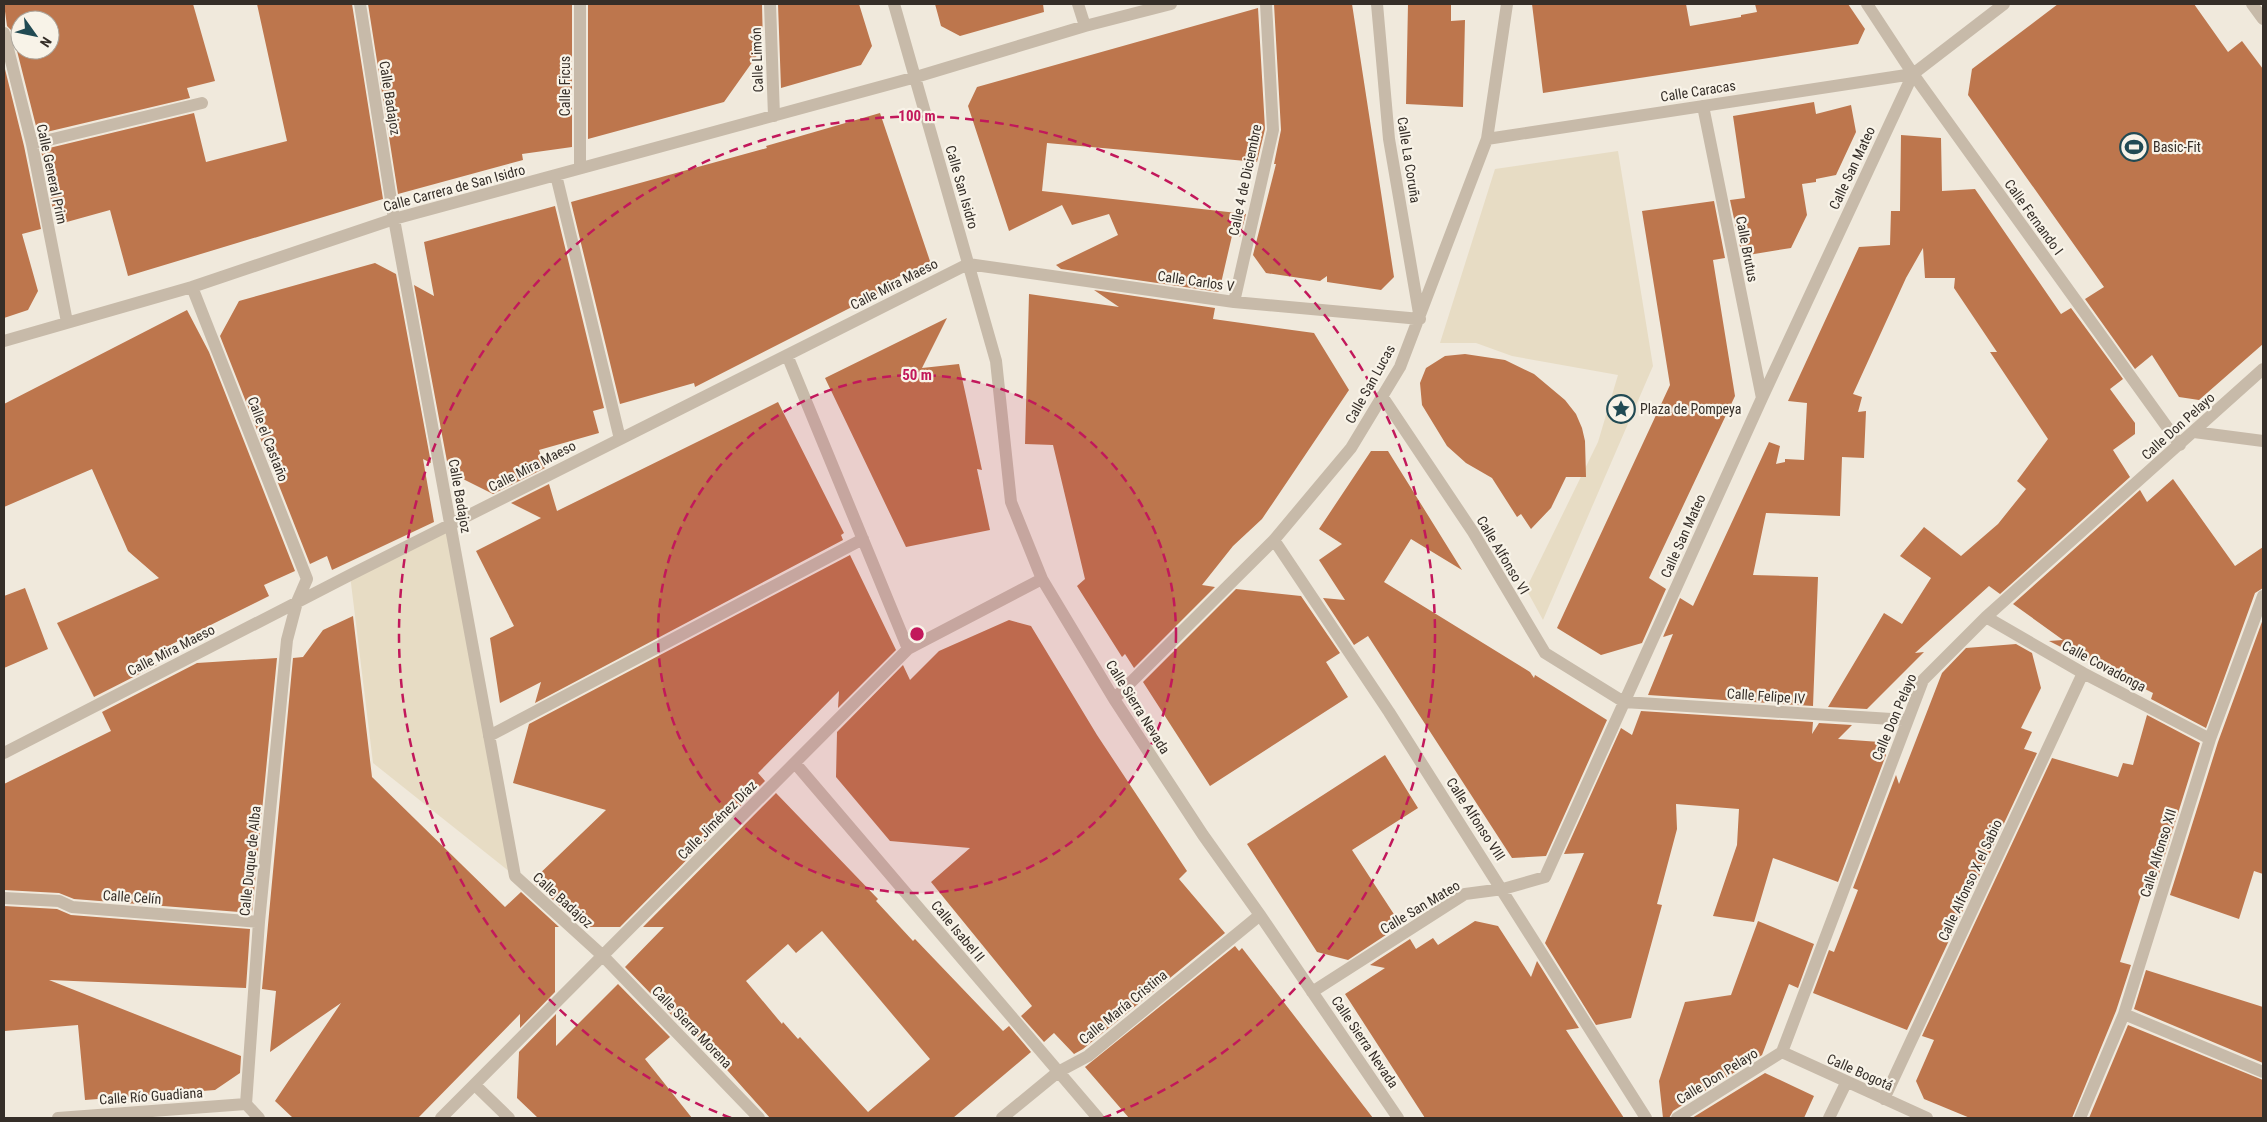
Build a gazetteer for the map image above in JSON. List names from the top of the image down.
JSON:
{
  "streets": {
    "street": [
      "Calle Limón",
      "Calle Ficus",
      "Calle Caracas",
      "Calle Badajoz",
      "Calle La Coruña",
      "Calle San Mateo",
      "Calle General Prim",
      "Calle 4 de Diciembre",
      "Calle San Isidro",
      "Calle Carrera de San Isidro",
      "Calle Fernando I",
      "Calle Brutus",
      "Calle Carlos V",
      "Calle Mira Maeso",
      "Calle San Lucas",
      "Calle Don Pelayo",
      "Calle el Castaño",
      "Calle Alfonso VI",
      "Calle Covadonga",
      "Calle Felipe IV",
      "Calle Sierra Nevada",
      "Calle Alfonso VIII",
      "Calle Jiménez Díaz",
      "Calle Alfonso XII",
      "Calle Duque de Alba",
      "Calle Alfonso X el Sabio",
      "Calle Celín",
      "Calle Isabel II",
      "Calle María Cristina",
      "Calle Sierra Morena",
      "Calle Bogotá",
      "Calle Río Guadiana"
    ]
  },
  "crossings": [
    ["Calle Limón", "Calle Carrera de San Isidro"],
    ["Calle Ficus", "Calle Carrera de San Isidro"],
    ["Calle Caracas", "Calle San Mateo"],
    ["Calle Caracas", "Calle Fernando I"],
    ["Calle Caracas", "Calle Brutus"],
    ["Calle Caracas", "Calle San Lucas"],
    ["Calle Badajoz", "Calle Carrera de San Isidro"],
    ["Calle Badajoz", "Calle Mira Maeso"],
    ["Calle Badajoz", "Calle Jiménez Díaz"],
    ["Calle Badajoz", "Calle Sierra Morena"],
    ["Calle La Coruña", "Calle Carlos V"],
    ["Calle La Coruña", "Calle San Lucas"],
    ["Calle San Mateo", "Calle Fernando I"],
    ["Calle San Mateo", "Calle Brutus"],
    ["Calle San Mateo", "Calle Alfonso VI"],
    ["Calle San Mateo", "Calle Felipe IV"],
    ["Calle San Mateo", "Calle Sierra Nevada"],
    ["Calle San Mateo", "Calle Alfonso VIII"],
    ["Calle General Prim", "Calle Carrera de San Isidro"],
    ["Calle 4 de Diciembre", "Calle Carlos V"],
    ["Calle San Isidro", "Calle Carrera de San Isidro"],
    ["Calle San Isidro", "Calle Carlos V"],
    ["Calle San Isidro", "Calle Mira Maeso"],
    ["Calle San Isidro", "Calle Sierra Nevada"],
    ["Calle Carrera de San Isidro", "Calle el Castaño"],
    ["Calle Fernando I", "Calle Don Pelayo"],
    ["Calle Carlos V", "Calle Mira Maeso"],
    ["Calle Carlos V", "Calle San Lucas"],
    ["Calle Carlos V", "Calle Sierra Nevada"],
    ["Calle Mira Maeso", "Calle el Castaño"],
    ["Calle Mira Maeso", "Calle Sierra Nevada"],
    ["Calle Mira Maeso", "Calle Duque de Alba"],
    ["Calle San Lucas", "Calle Alfonso VI"],
    ["Calle San Lucas", "Calle Sierra Nevada"],
    ["Calle San Lucas", "Calle Alfonso VIII"],
    ["Calle Don Pelayo", "Calle Covadonga"],
    ["Calle Don Pelayo", "Calle Felipe IV"],
    ["Calle Don Pelayo", "Calle Bogotá"],
    ["Calle el Castaño", "Calle Duque de Alba"],
    ["Calle Alfonso VI", "Calle Felipe IV"],
    ["Calle Covadonga", "Calle Alfonso XII"],
    ["Calle Covadonga", "Calle Alfonso X el Sabio"],
    ["Calle Sierra Nevada", "Calle Jiménez Díaz"],
    ["Calle Sierra Nevada", "Calle María Cristina"],
    ["Calle Jiménez Díaz", "Calle Isabel II"],
    ["Calle Jiménez Díaz", "Calle Sierra Morena"],
    ["Calle Duque de Alba", "Calle Celín"],
    ["Calle Duque de Alba", "Calle Río Guadiana"],
    ["Calle Alfonso X el Sabio", "Calle Bogotá"],
    ["Calle Isabel II", "Calle María Cristina"]
  ],
  "places": {
    "sports": ["Basic-Fit"],
    "place": ["Plaza de Pompeya"]
  },
  "north": "bottom right",
  "rings": ["100 m", "50 m"]
}
